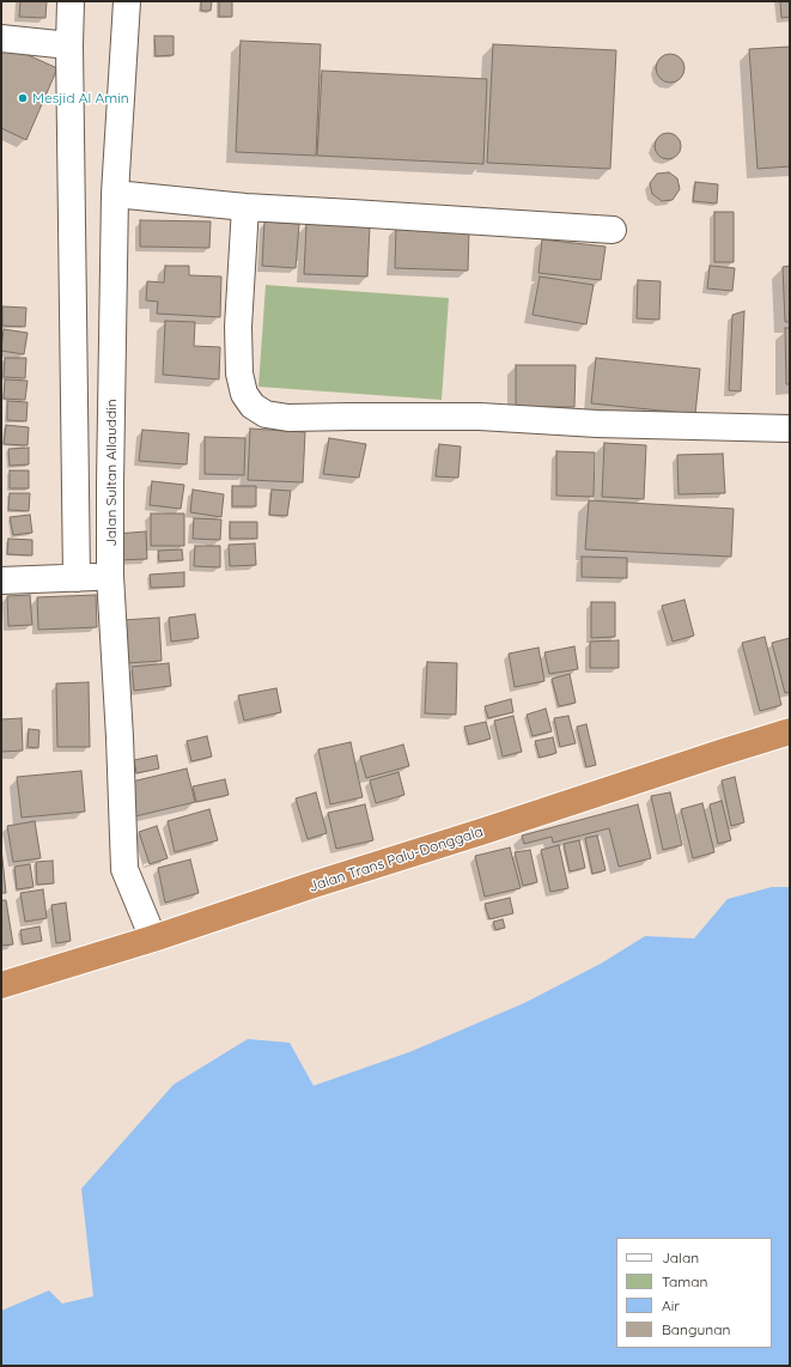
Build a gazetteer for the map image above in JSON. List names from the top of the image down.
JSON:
{
  "streets": {
    "highway": ["Jalan Trans Palu-Donggala"],
    "street": ["Jalan Sultan Allauddin"]
  },
  "crossings": [
    ["Jalan Sultan Allauddin", "Jalan Trans Palu-Donggala"]
  ],
  "places": ["Mesjid Al Amin"],
  "legend": [
    "Jalan",
    "Taman",
    "Air",
    "Bangunan"
  ]
}
